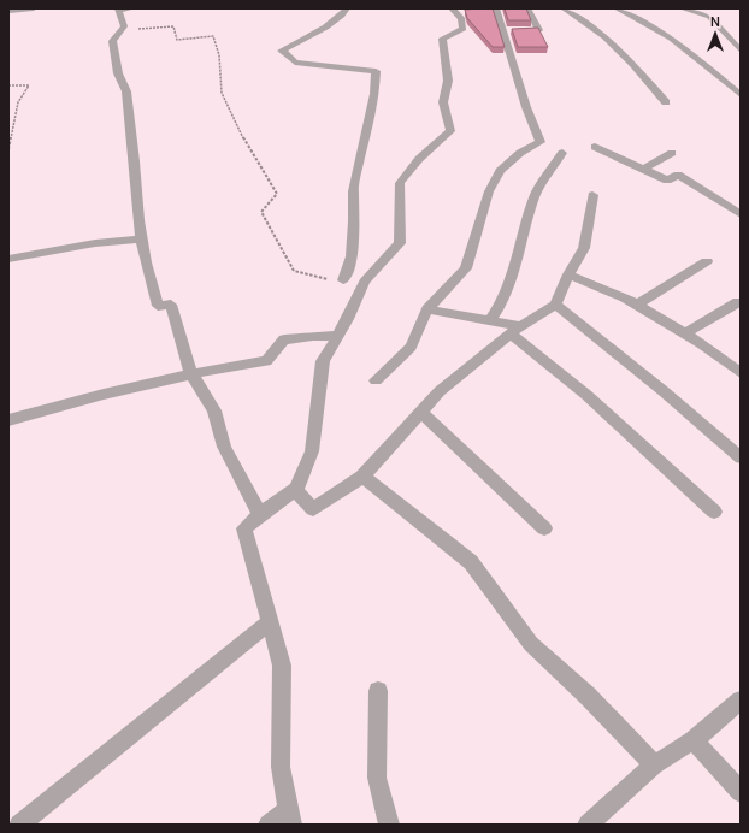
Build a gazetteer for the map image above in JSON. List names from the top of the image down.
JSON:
{
  "north": "top"
}
